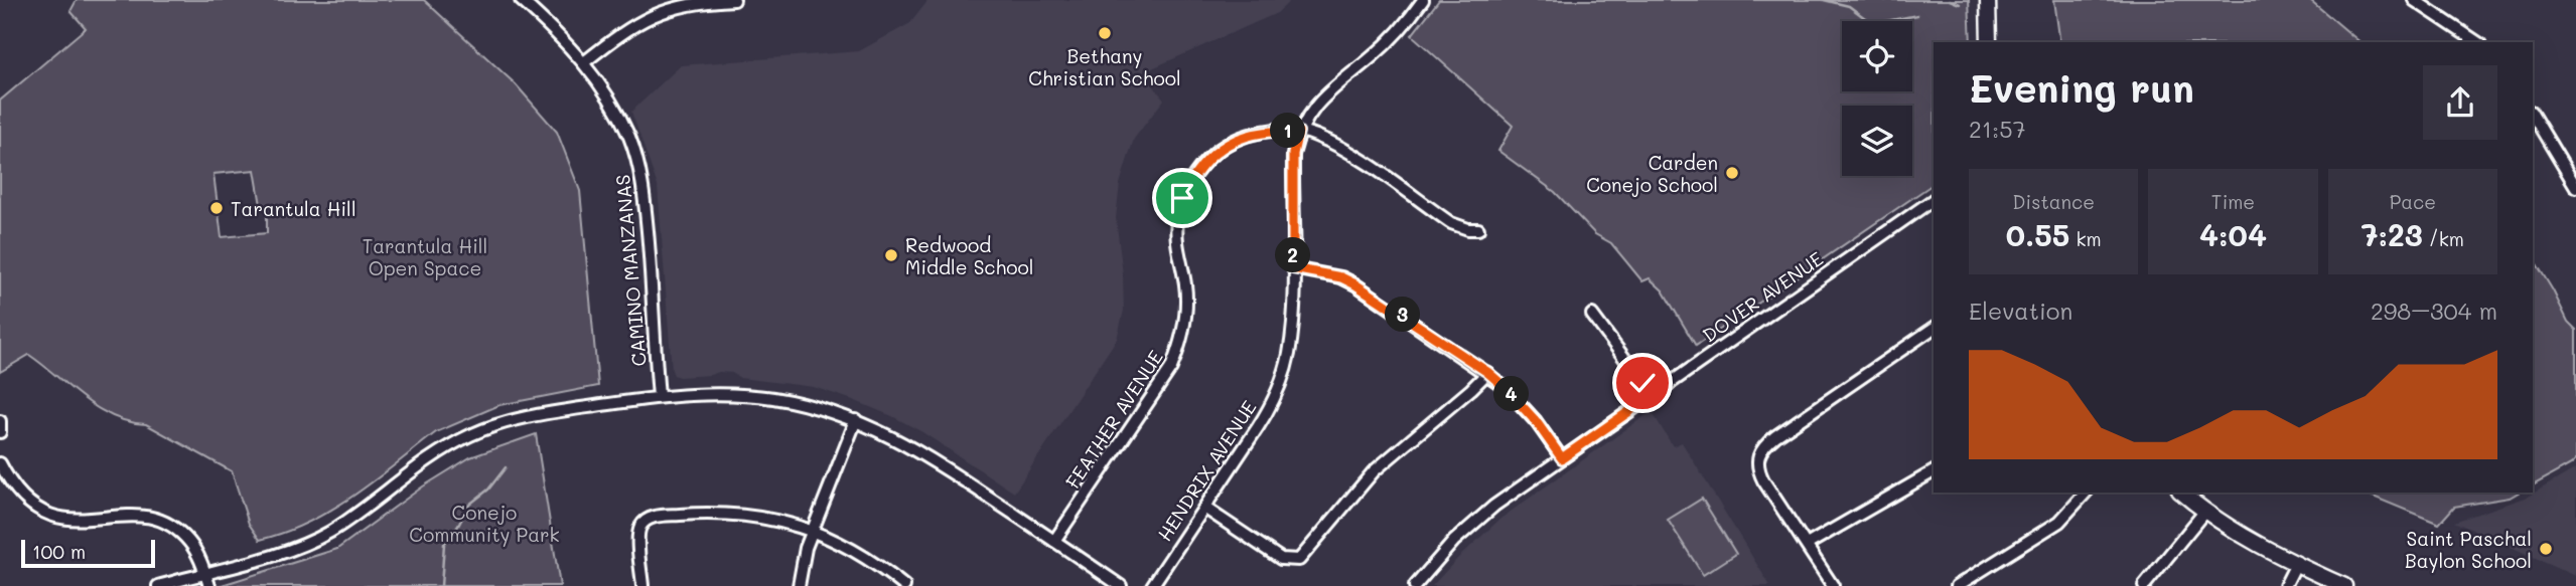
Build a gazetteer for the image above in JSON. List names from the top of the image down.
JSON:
{
  "streets": {
    "street": [
      "CAMINO MANZANAS",
      "DOVER AVENUE",
      "FEATHER AVENUE",
      "HENDRIX AVENUE"
    ]
  },
  "crossings": [
    ["FEATHER AVENUE", "HENDRIX AVENUE"]
  ],
  "parks": ["Tarantula Hill Open Space", "Conejo Community Park"],
  "places": [
    "Bethany Christian School",
    "Carden Conejo School",
    "Tarantula Hill",
    "Redwood Middle School",
    "Saint Paschal Baylon School"
  ],
  "scale_bar": "100 m",
  "page": {
    "heading": ["Evening run", "21:57"],
    "pins": [
      "1",
      "2",
      "3",
      "4"
    ],
    "stats": [
      ["Distance", "0.55 km"],
      ["Time", "4:04"],
      ["Pace", "7:23 /km"]
    ],
    "chart": ["Elevation", "298–304 m"],
    "scale": "100 m"
  }
}
